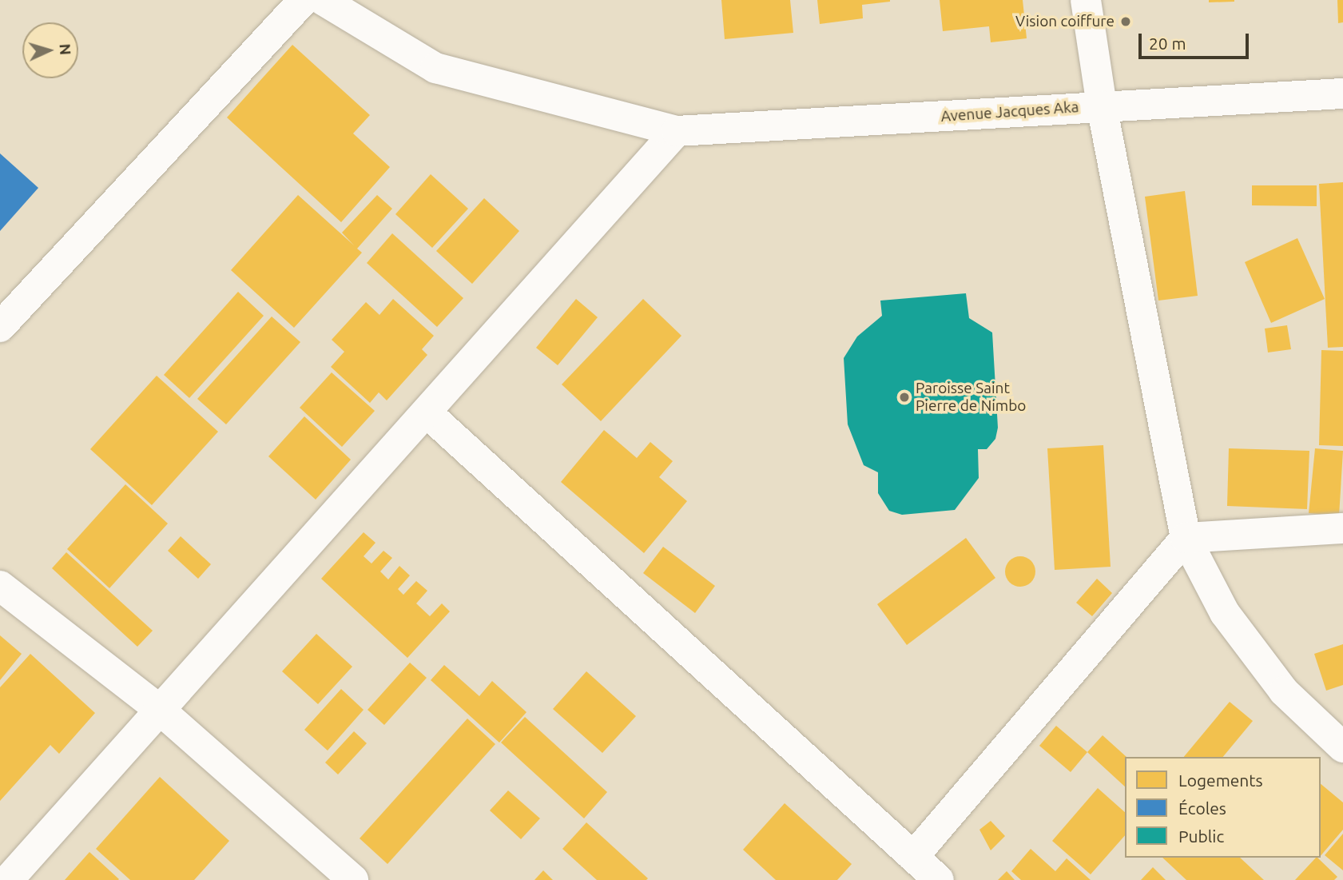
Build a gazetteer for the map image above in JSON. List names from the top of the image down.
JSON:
{
  "streets": {
    "street": ["Avenue Jacques Aka"]
  },
  "places": ["Vision coiffure", "Paroisse Saint Pierre de Nimbo"],
  "legend": ["Logements", "Écoles", "Public"],
  "scale_bar": "20 m",
  "north": "right"
}
